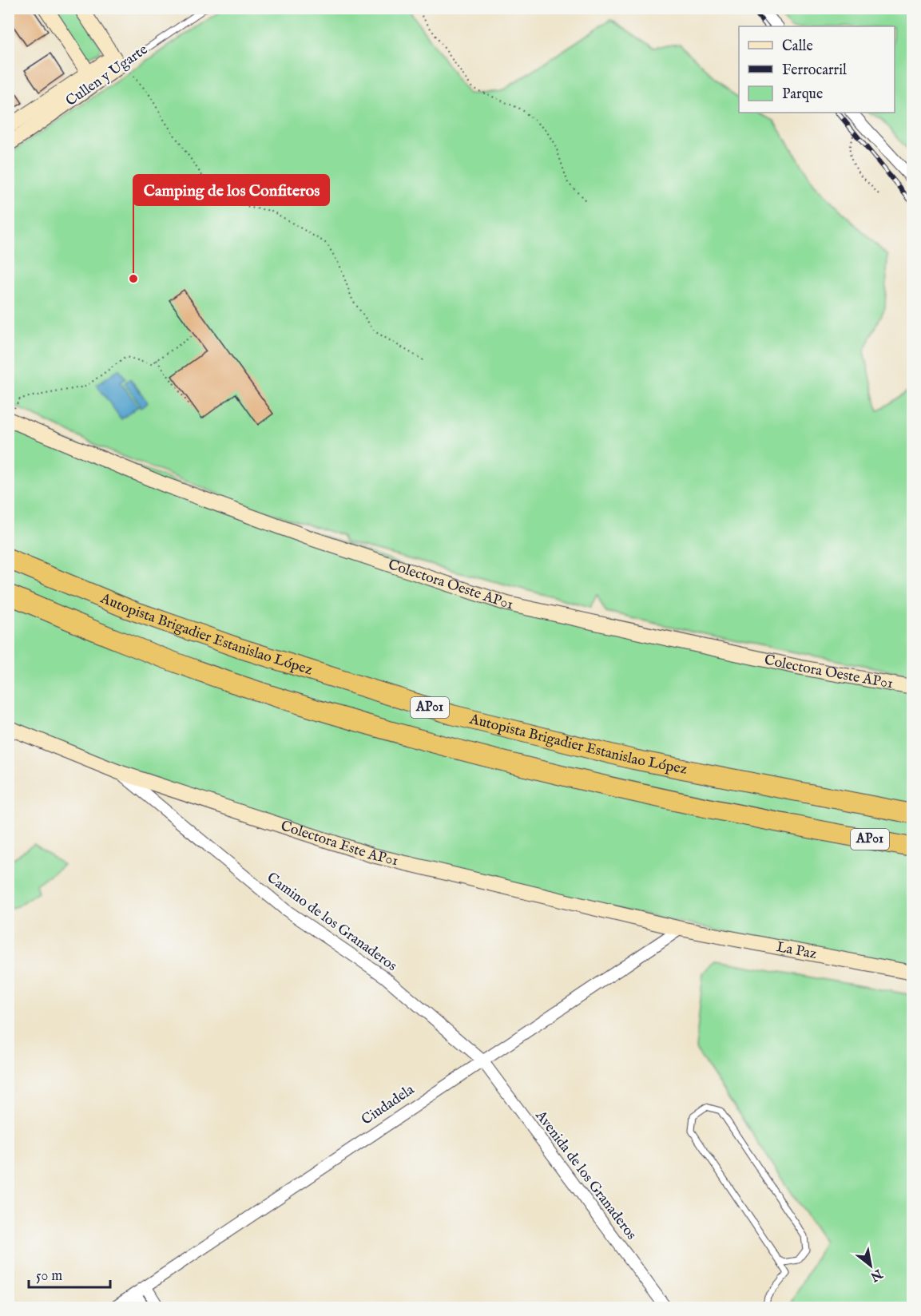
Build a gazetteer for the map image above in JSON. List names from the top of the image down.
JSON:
{
  "streets": {
    "highway": ["Autopista Brigadier Estanislao López", "AP01"],
    "street": [
      "Cullen y Ugarte",
      "Colectora Oeste AP01",
      "Colectora Este AP01",
      "Camino de los Granaderos",
      "La Paz",
      "Ciudadela",
      "Avenida de los Granaderos"
    ]
  },
  "crossings": [
    ["Colectora Este AP01", "Camino de los Granaderos"],
    ["Colectora Este AP01", "La Paz"],
    ["Colectora Este AP01", "Ciudadela"],
    ["Camino de los Granaderos", "Ciudadela"],
    ["Camino de los Granaderos", "Avenida de los Granaderos"],
    ["La Paz", "Ciudadela"],
    ["Ciudadela", "Avenida de los Granaderos"]
  ],
  "places": ["Camping de los Confiteros"],
  "legend": ["Calle", "Ferrocarril", "Parque"],
  "scale_bar": "50 m",
  "north": "bottom right"
}
